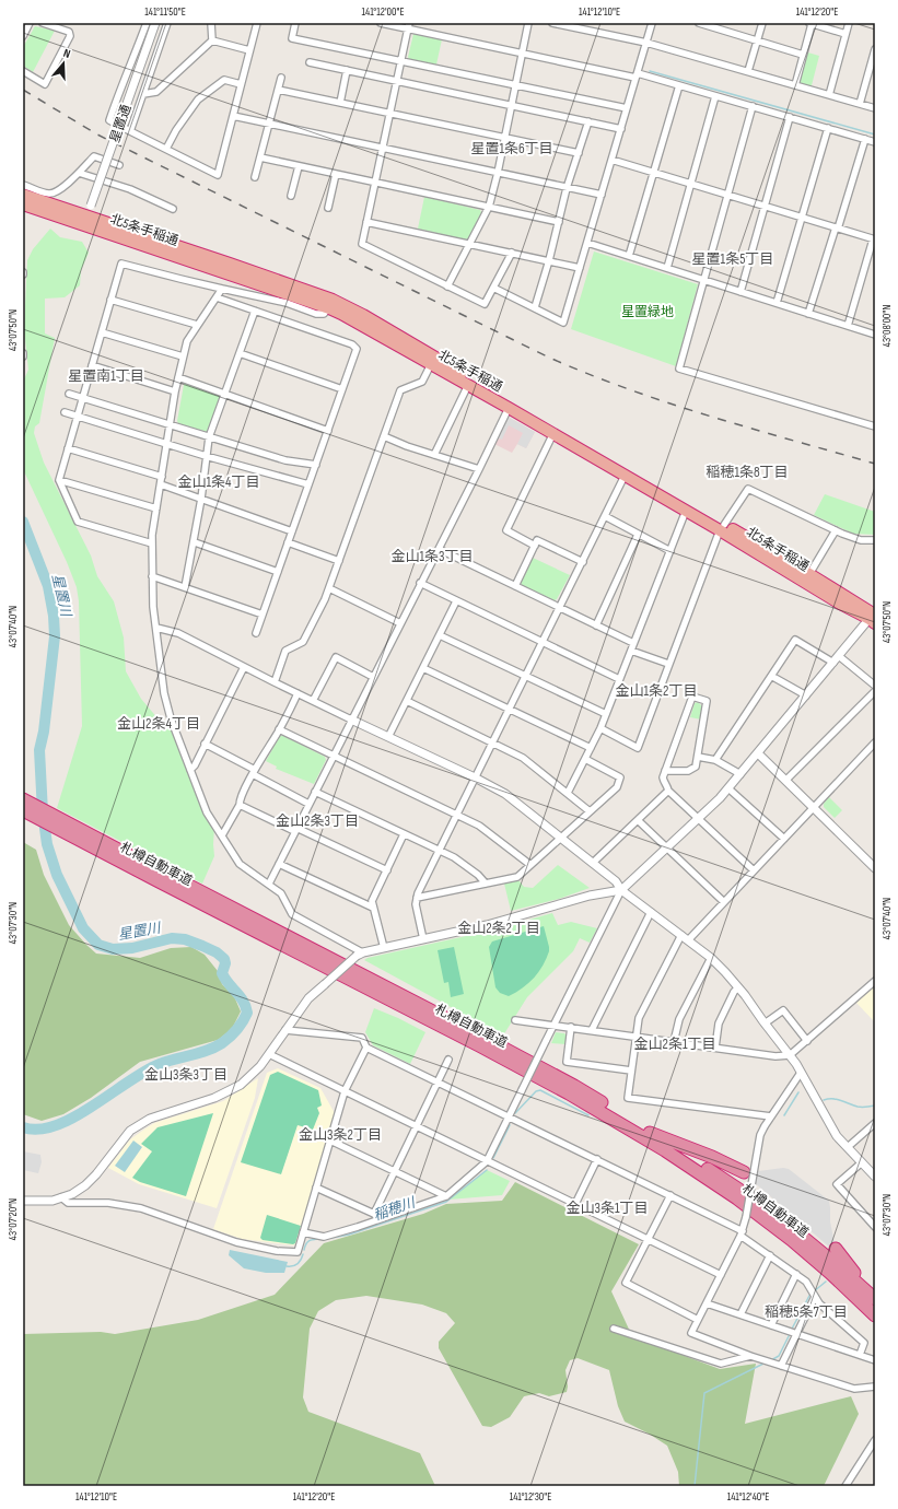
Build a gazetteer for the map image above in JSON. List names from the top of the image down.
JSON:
{
  "streets": {
    "highway": ["北5条手稲通", "札樽自動車道"],
    "street": ["星置通"]
  },
  "crossings": [
    ["星置通", "北5条手稲通"]
  ],
  "districts": [
    "星置1条6丁目",
    "星置1条5丁目",
    "星置南1丁目",
    "稲穂1条8丁目",
    "金山1条4丁目",
    "金山1条3丁目",
    "金山1条2丁目",
    "金山2条4丁目",
    "金山2条3丁目",
    "金山2条2丁目",
    "金山2条1丁目",
    "金山3条3丁目",
    "金山3条2丁目",
    "金山3条1丁目",
    "稲穂5条7丁目"
  ],
  "water": ["星置川", "稲穂川"],
  "parks": ["星置緑地"],
  "north": "top",
  "coordinates": [
    "141°11'50\"E",
    "141°12'00\"E",
    "141°12'10\"E",
    "141°12'20\"E",
    "43°08'00\"N",
    "43°07'50\"N",
    "43°07'40\"N",
    "43°07'30\"N",
    "43°07'20\"N",
    "141°12'30\"E",
    "141°12'40\"E"
  ]
}
